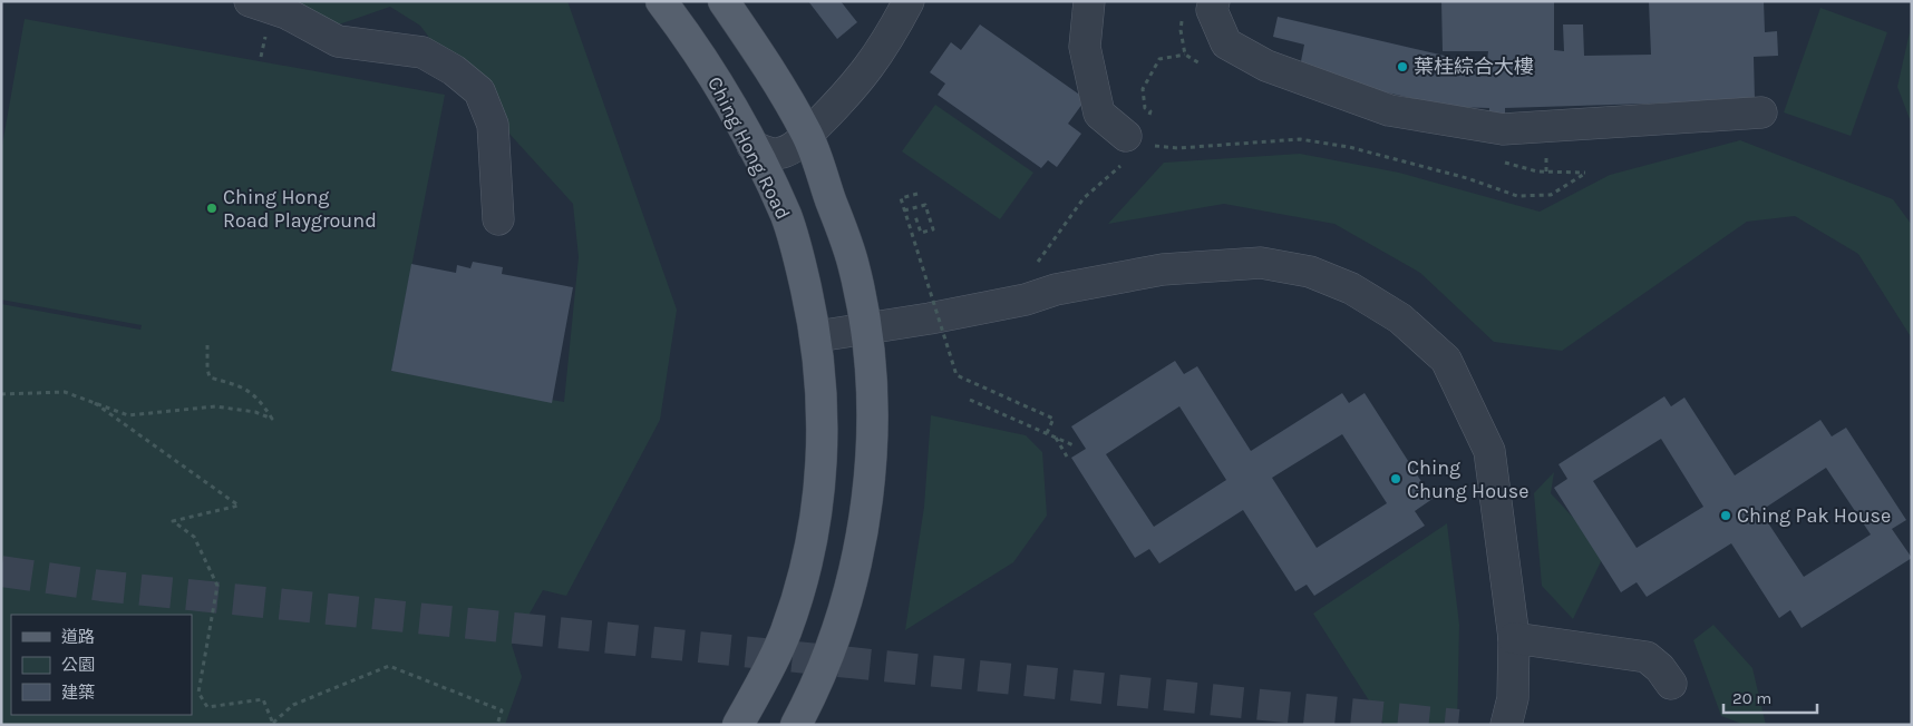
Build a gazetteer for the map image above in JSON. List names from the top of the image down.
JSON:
{
  "streets": {
    "main road": ["Ching Hong Road"]
  },
  "places": [
    "葉桂綜合大樓",
    "Ching Hong Road Playground",
    "Ching Chung House",
    "Ching Pak House"
  ],
  "legend": ["道路", "公園", "建築"],
  "scale_bar": "20 m"
}
